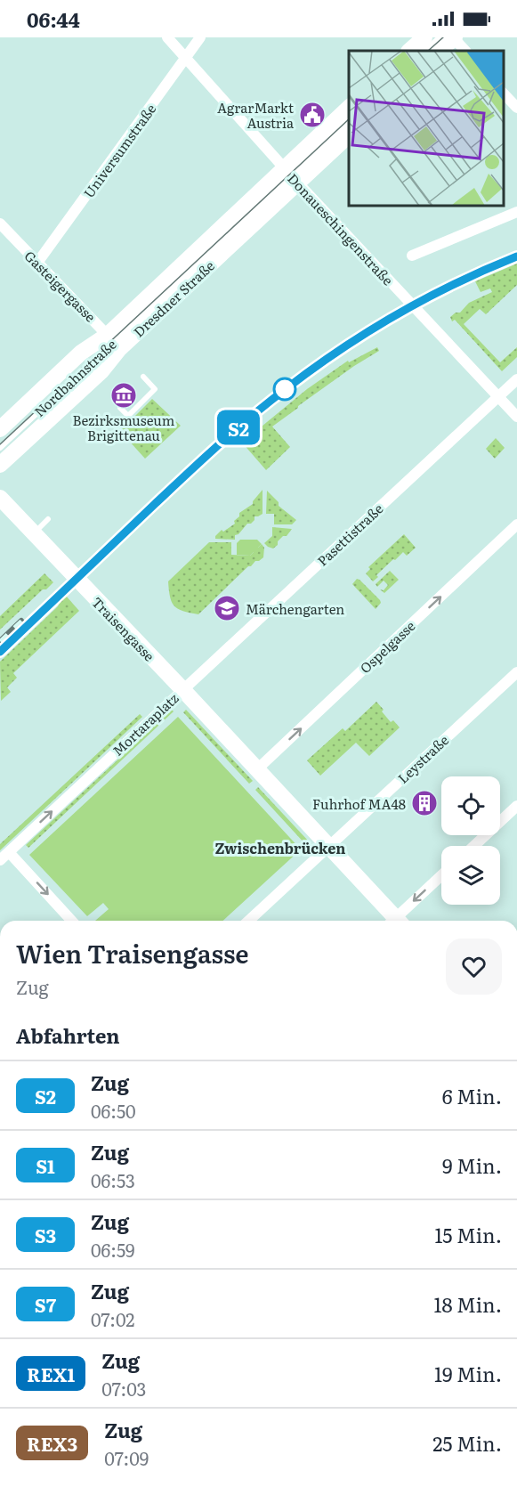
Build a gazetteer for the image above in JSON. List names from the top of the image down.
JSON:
{
  "streets": {
    "main road": ["Dresdner Straße", "Traisengasse", "Mortaraplatz"],
    "street": [
      "Universumstraße",
      "Donaueschingenstraße",
      "Gasteigergasse",
      "Pasettistraße",
      "Ospelgasse",
      "Leystraße"
    ],
    "lane": ["Nordbahnstraße"]
  },
  "crossings": [
    ["Universumstraße", "Donaueschingenstraße"],
    ["Universumstraße", "Gasteigergasse"],
    ["Donaueschingenstraße", "Dresdner Straße"],
    ["Donaueschingenstraße", "Pasettistraße"],
    ["Gasteigergasse", "Dresdner Straße"],
    ["Gasteigergasse", "Nordbahnstraße"],
    ["Dresdner Straße", "Nordbahnstraße"],
    ["Pasettistraße", "Traisengasse"],
    ["Pasettistraße", "Mortaraplatz"],
    ["Traisengasse", "Mortaraplatz"],
    ["Ospelgasse", "Mortaraplatz"],
    ["Mortaraplatz", "Leystraße"]
  ],
  "one_way": ["Ospelgasse", "Mortaraplatz"],
  "districts": ["Zwischenbrücken"],
  "places": {
    "public building": ["AgrarMarkt Austria"],
    "museum": ["Bezirksmuseum Brigittenau"],
    "school or university": ["Märchengarten"],
    "building": ["Fuhrhof MA48"]
  },
  "page": {
    "status": "06:44",
    "on_map": "S2",
    "heading": [
      ["Wien Traisengasse", "Zug"],
      "Abfahrten"
    ],
    "list": [
      {
        "mark": "S2",
        "name": "Zug",
        "note": "06:50",
        "value": "6 Min."
      },
      {
        "mark": "S1",
        "name": "Zug",
        "note": "06:53",
        "value": "9 Min."
      },
      {
        "mark": "S3",
        "name": "Zug",
        "note": "06:59",
        "value": "15 Min."
      },
      {
        "mark": "S7",
        "name": "Zug",
        "note": "07:02",
        "value": "18 Min."
      },
      {
        "mark": "REX1",
        "name": "Zug",
        "note": "07:03",
        "value": "19 Min."
      },
      {
        "mark": "REX3",
        "name": "Zug",
        "note": "07:09",
        "value": "25 Min."
      }
    ]
  }
}
